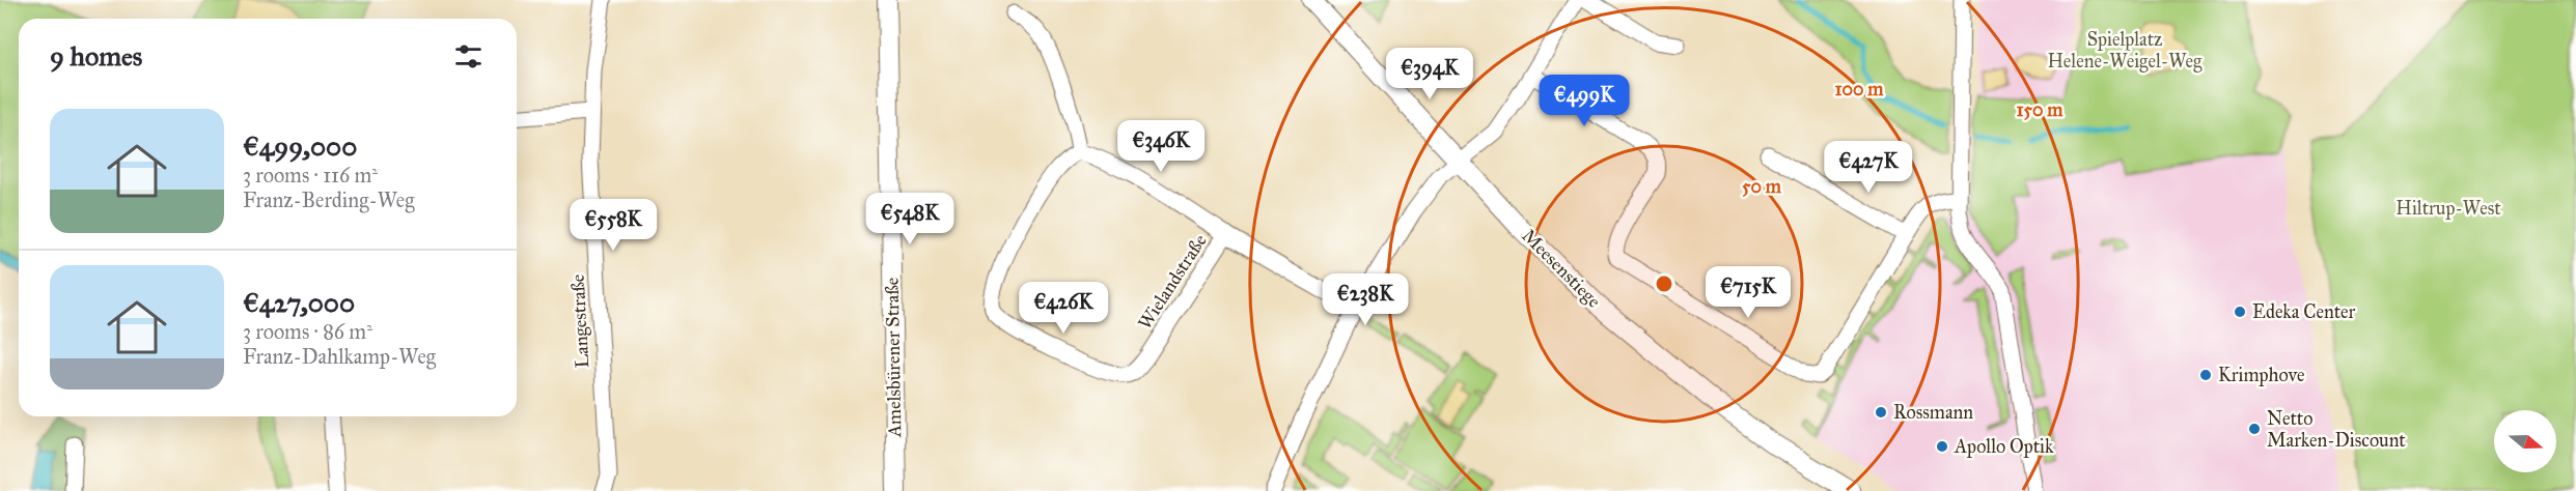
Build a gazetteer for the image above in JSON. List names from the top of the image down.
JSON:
{
  "streets": {
    "street": [
      "Meesenstiege",
      "Wielandstraße",
      "Langestraße",
      "Amelsbürener Straße"
    ]
  },
  "parks": ["Spielplatz Helene-Weigel-Weg", "Hiltrup-West"],
  "places": [
    "Edeka Center",
    "Krimphove",
    "Rossmann",
    "Netto Marken-Discount",
    "Apollo Optik"
  ],
  "north": "right",
  "page": {
    "heading": "9 homes",
    "price": [
      "€394K",
      "€499K",
      "€346K",
      "€427K",
      "€548K",
      "€558K",
      "€715K",
      "€238K",
      "€426K"
    ],
    "list": [
      {
        "name": "€499,000",
        "note": "3 rooms · 116 m² · Franz-Berding-Weg"
      },
      {
        "name": "€427,000",
        "note": "3 rooms · 86 m² · Franz-Dahlkamp-Weg"
      }
    ]
  },
  "rings": ["100 m", "150 m", "50 m"]
}
